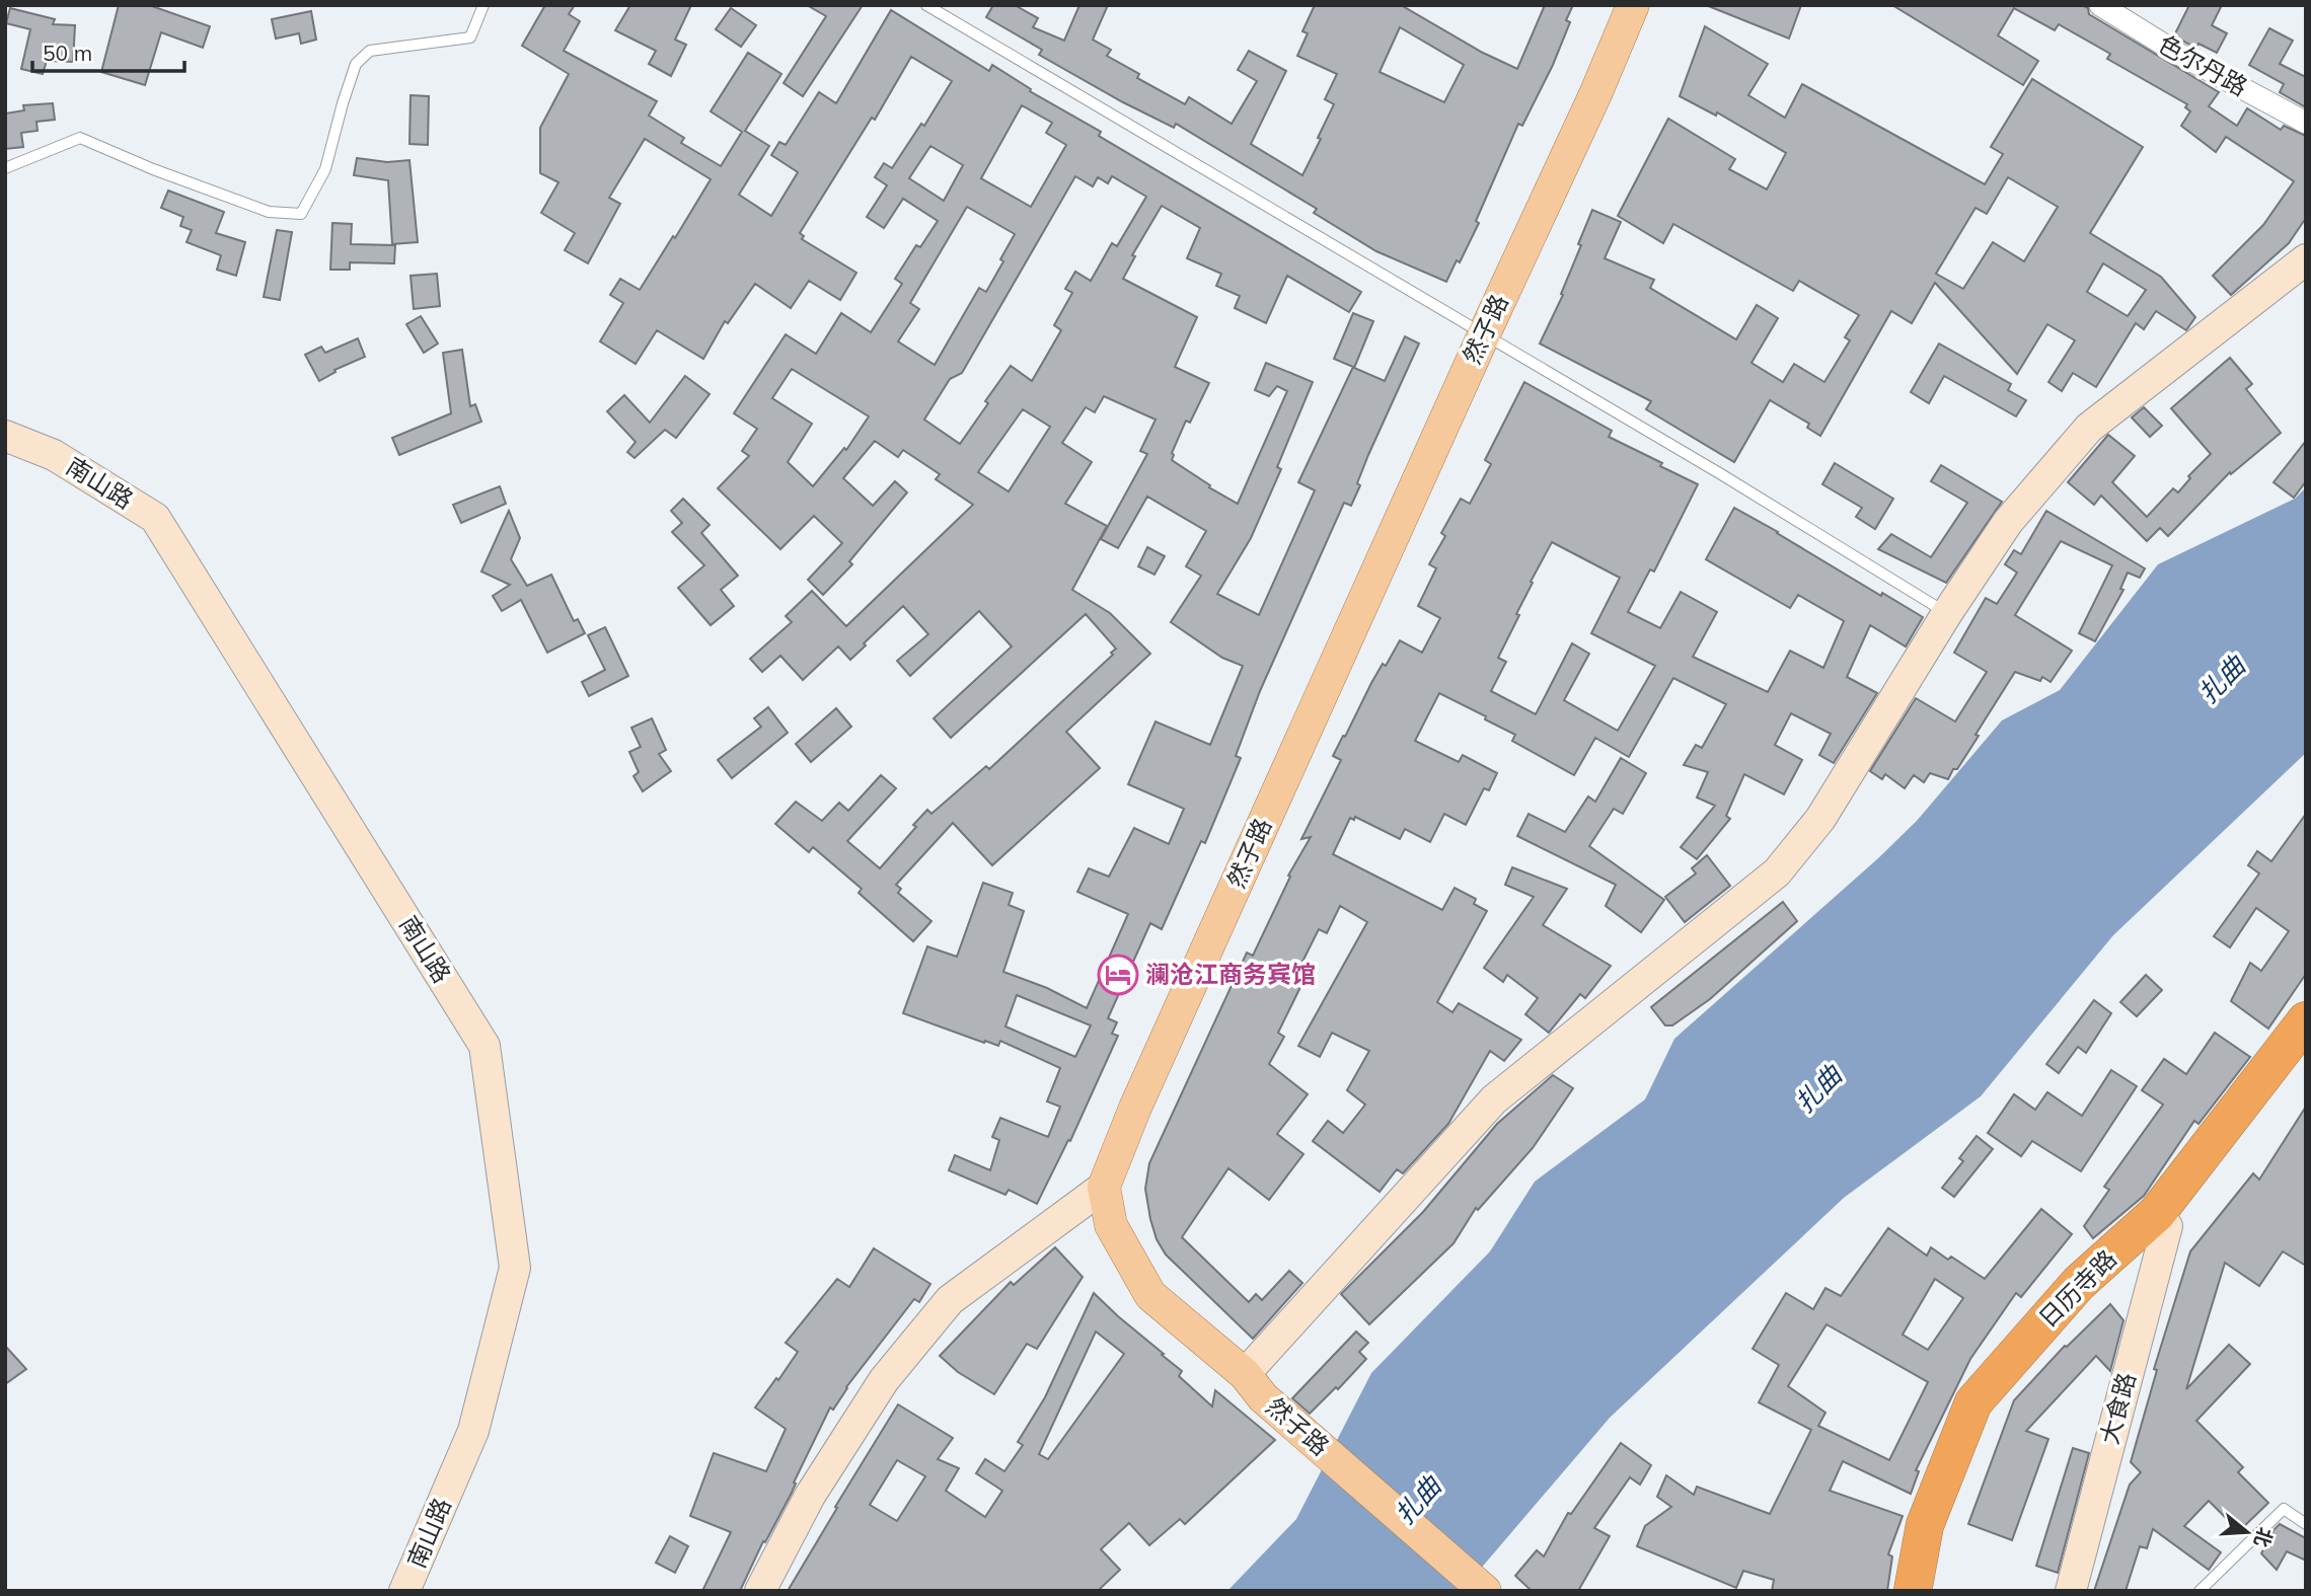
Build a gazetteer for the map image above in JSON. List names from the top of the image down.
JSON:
{
  "streets": {
    "highway": ["日历寺路"],
    "main road": ["然子路"],
    "street": ["色尔丹路", "南山路", "大食路"]
  },
  "crossings": [
    ["日历寺路", "大食路"]
  ],
  "water": ["扎曲"],
  "places": {
    "hotel": ["澜沧江商务宾馆"]
  },
  "scale_bar": "50 m",
  "north": "right"
}
